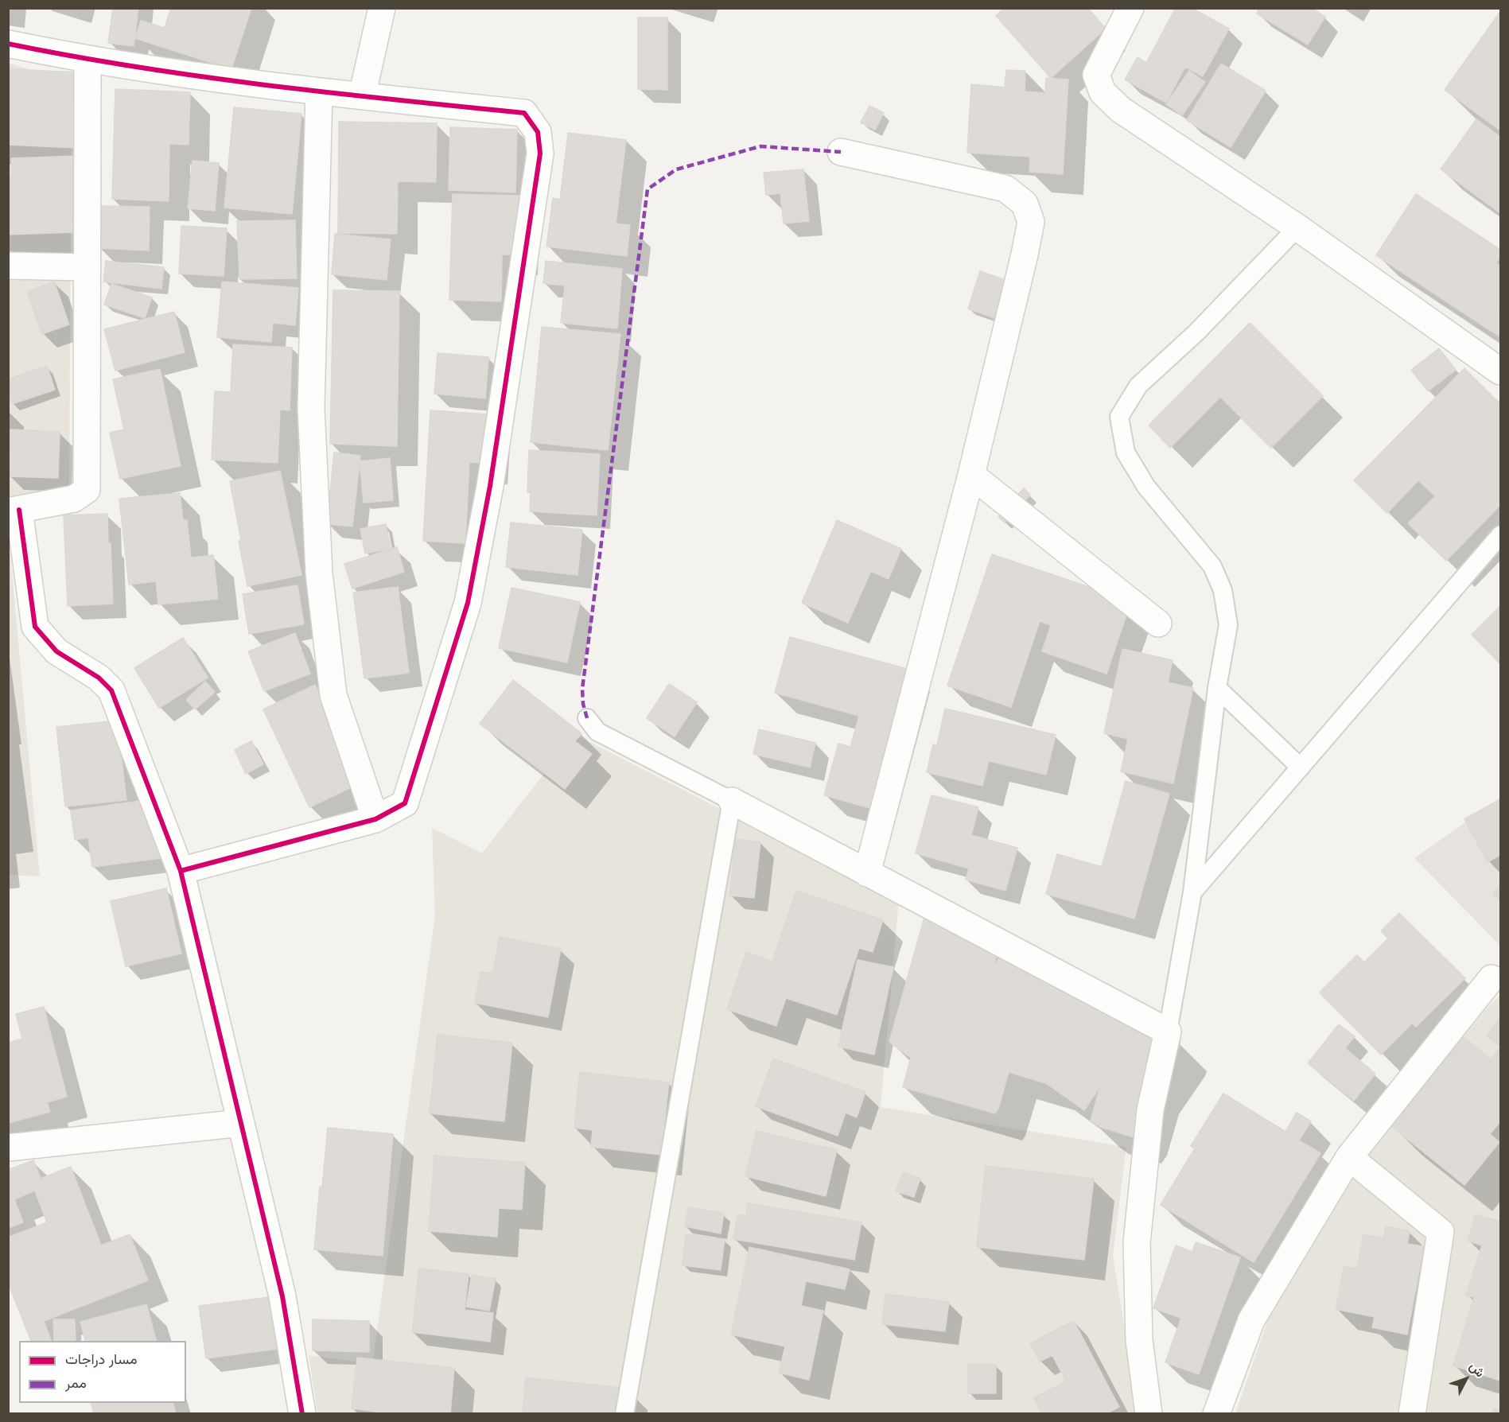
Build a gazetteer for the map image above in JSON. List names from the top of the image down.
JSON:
{
  "legend": ["مسار دراجات", "ممر"],
  "north": "top right"
}
